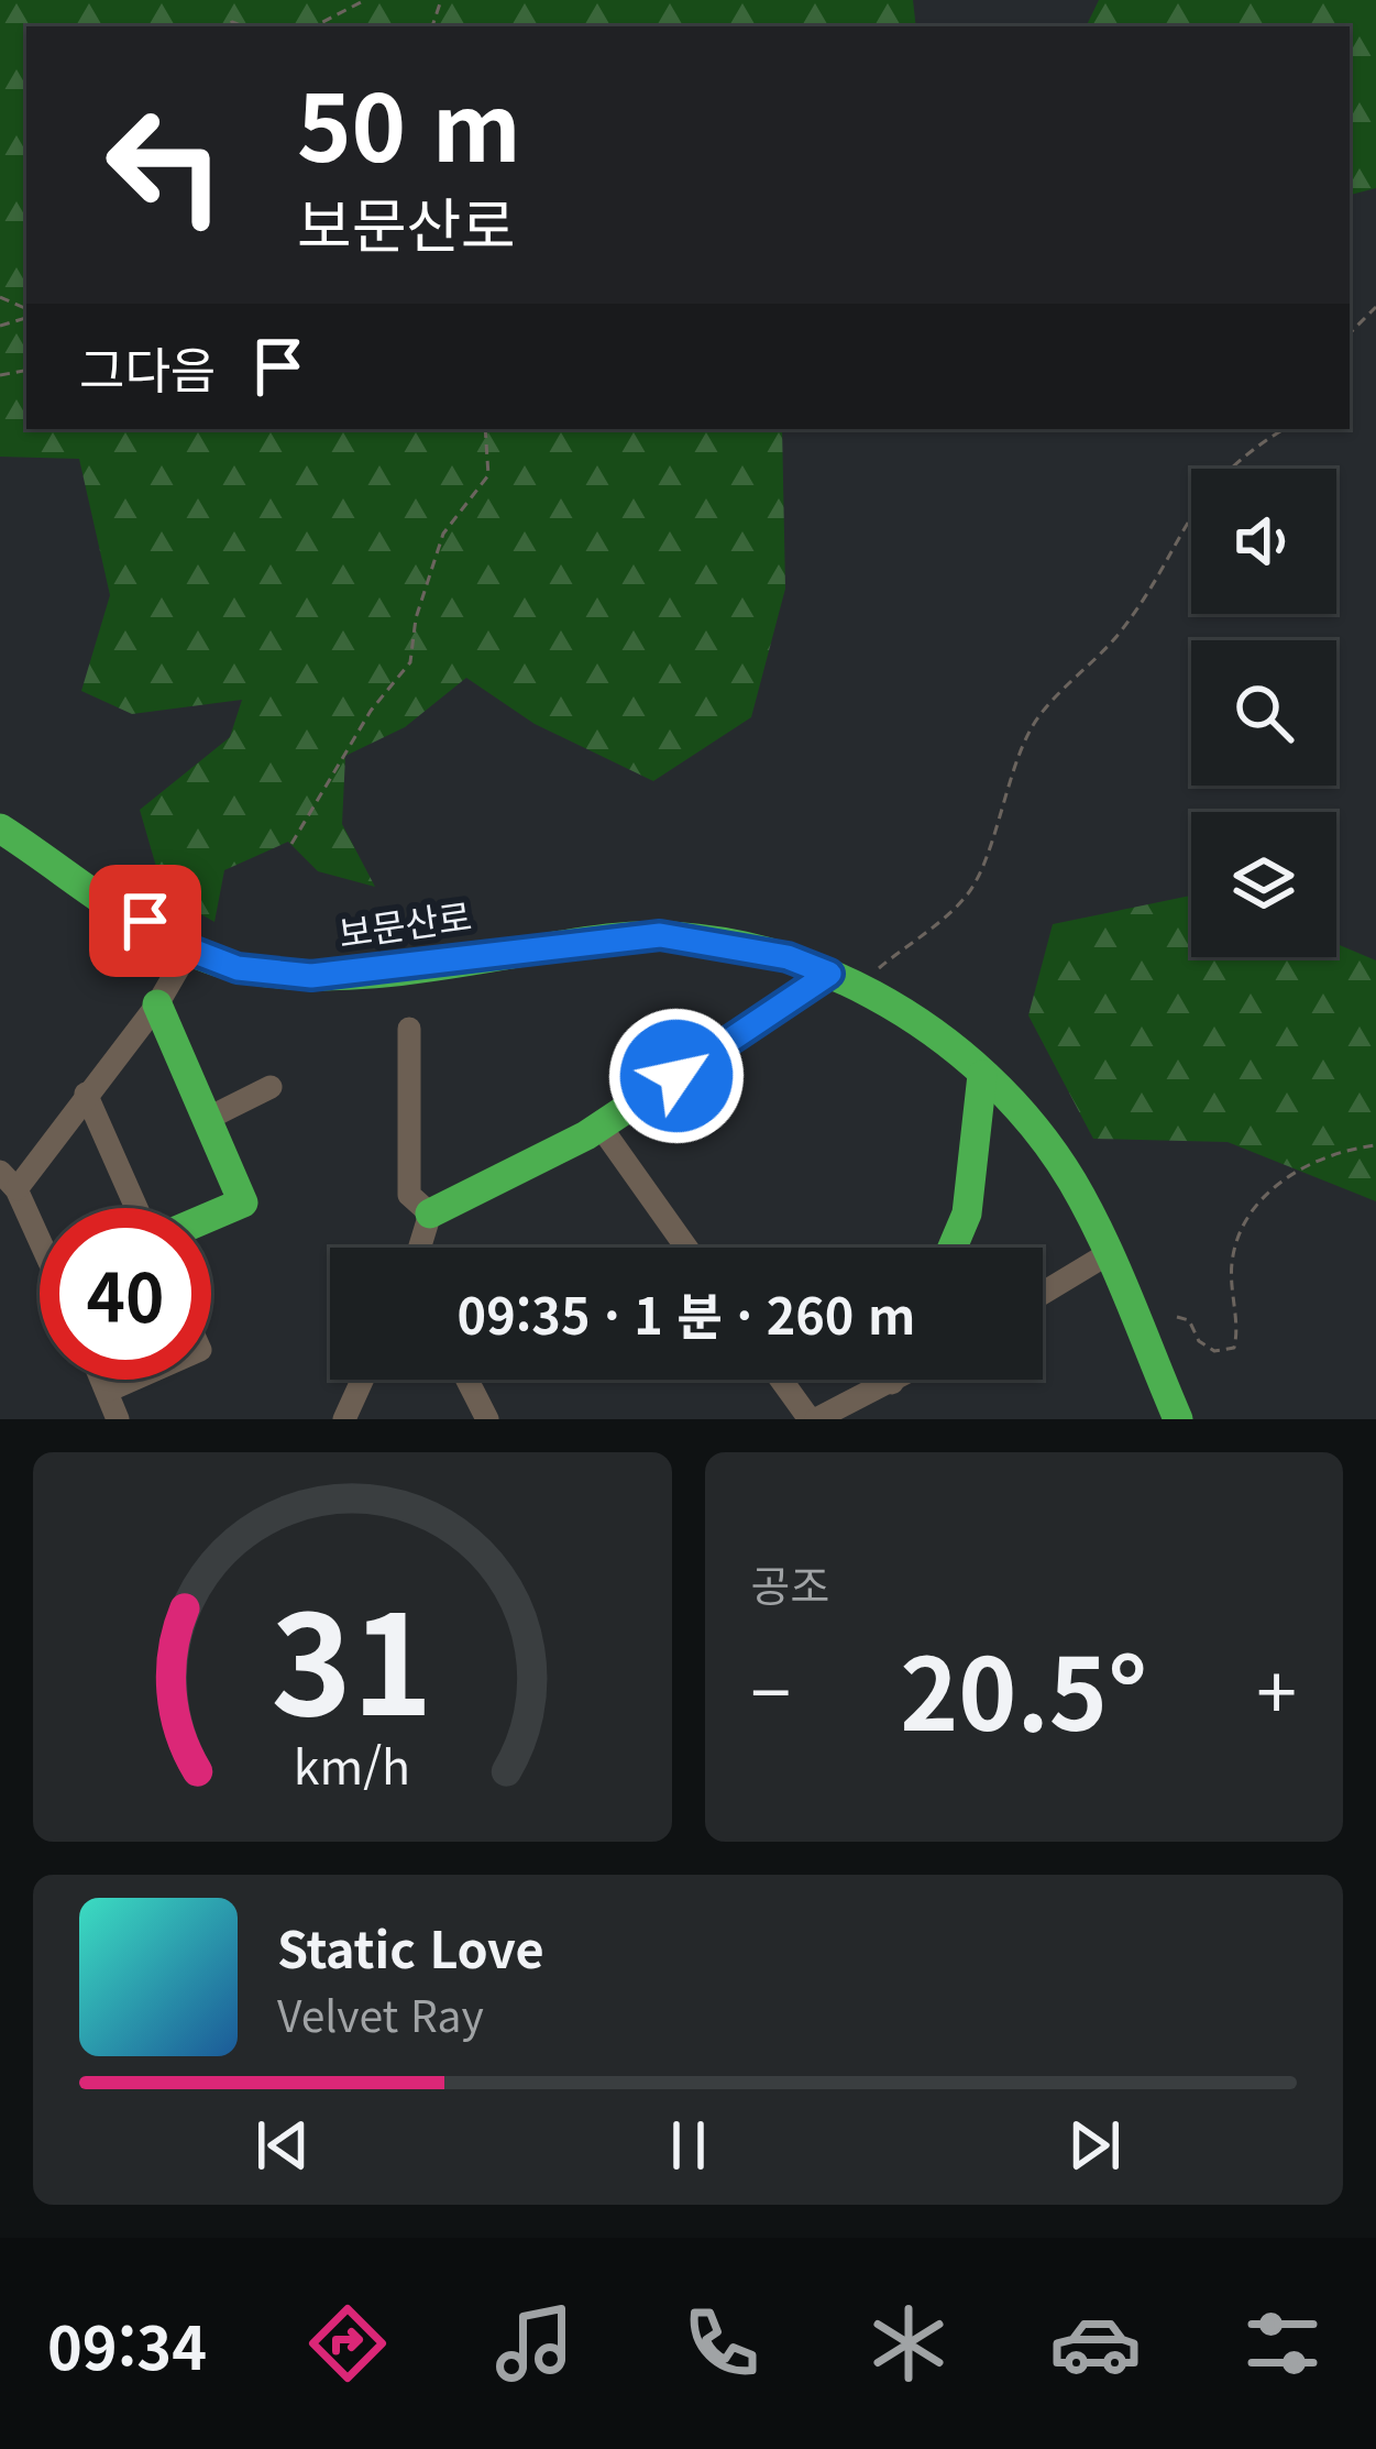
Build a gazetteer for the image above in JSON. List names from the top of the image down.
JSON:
{
  "streets": {
    "main road": ["보문산로"]
  },
  "page": {
    "turn": ["50 m", "보문산로"],
    "then": "그다음",
    "limit": "40",
    "trip": "09:35 · 1 분 · 260 m",
    "tile": "공조",
    "heat": ["−", "20.5°", "+"],
    "song": ["Static Love", "Velvet Ray"],
    "tabs": "09:34",
    "gauge": ["31", "km/h"]
  }
}
